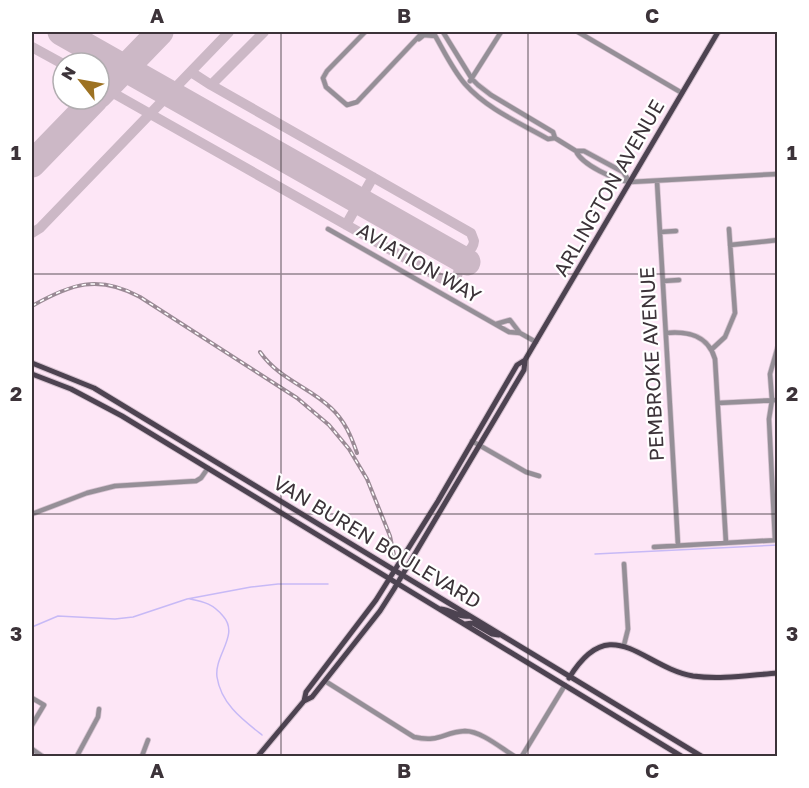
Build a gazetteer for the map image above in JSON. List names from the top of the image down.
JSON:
{
  "streets": {
    "main road": ["ARLINGTON AVENUE", "VAN BUREN BOULEVARD"],
    "street": ["AVIATION WAY", "PEMBROKE AVENUE"]
  },
  "crossings": [
    ["ARLINGTON AVENUE", "AVIATION WAY"],
    ["ARLINGTON AVENUE", "VAN BUREN BOULEVARD"]
  ],
  "north": "top left",
  "grid": {
    "columns": ["A", "B", "C"],
    "rows": ["1", "2", "3"]
  }
}
